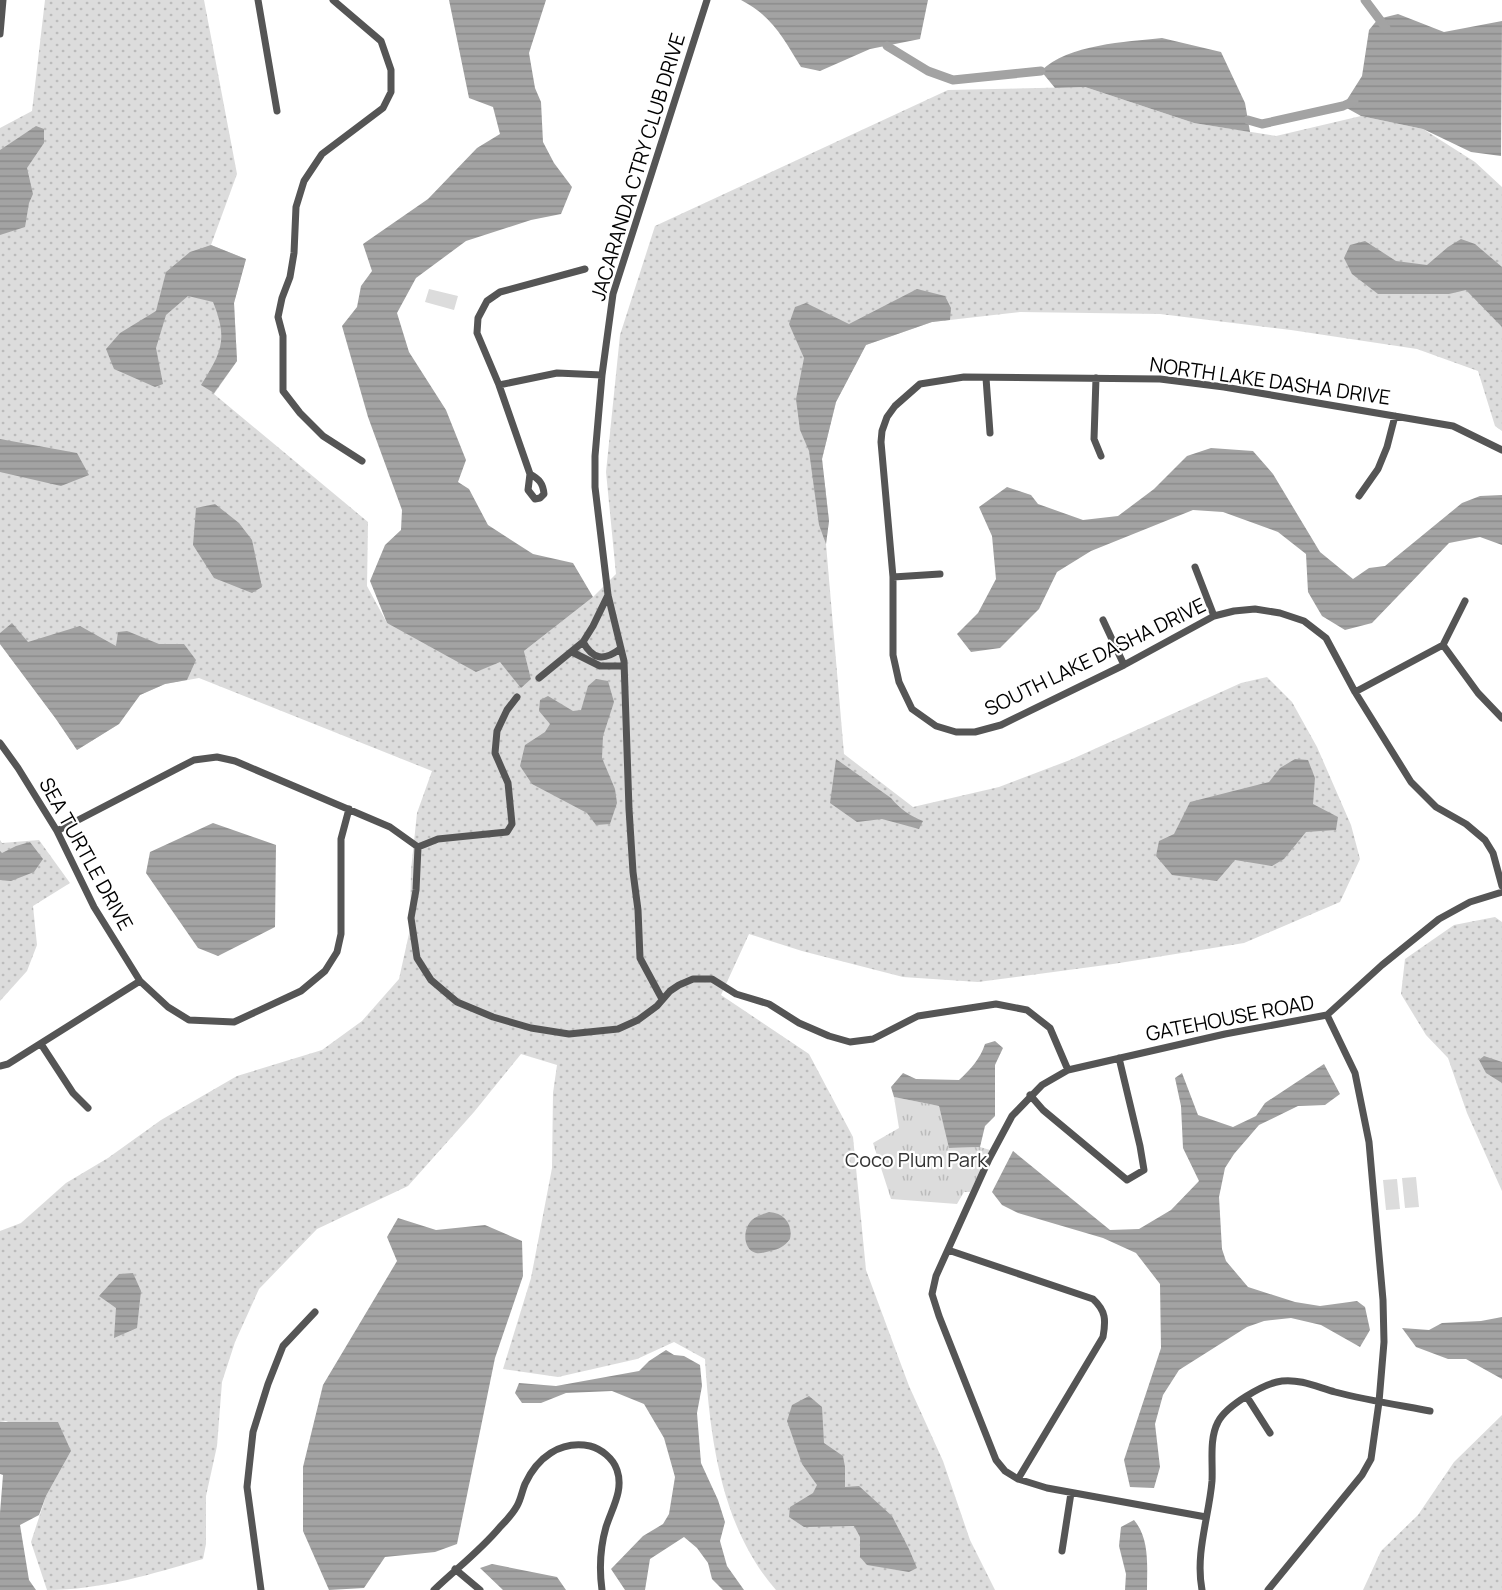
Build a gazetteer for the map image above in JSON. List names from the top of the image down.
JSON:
{
  "streets": {
    "street": [
      "JACARANDA CTRY CLUB DRIVE",
      "NORTH LAKE DASHA DRIVE",
      "SOUTH LAKE DASHA DRIVE",
      "SEA TURTLE DRIVE",
      "GATEHOUSE ROAD"
    ]
  },
  "crossings": [
    ["NORTH LAKE DASHA DRIVE", "SOUTH LAKE DASHA DRIVE"]
  ],
  "parks": ["Coco Plum Park"]
}
